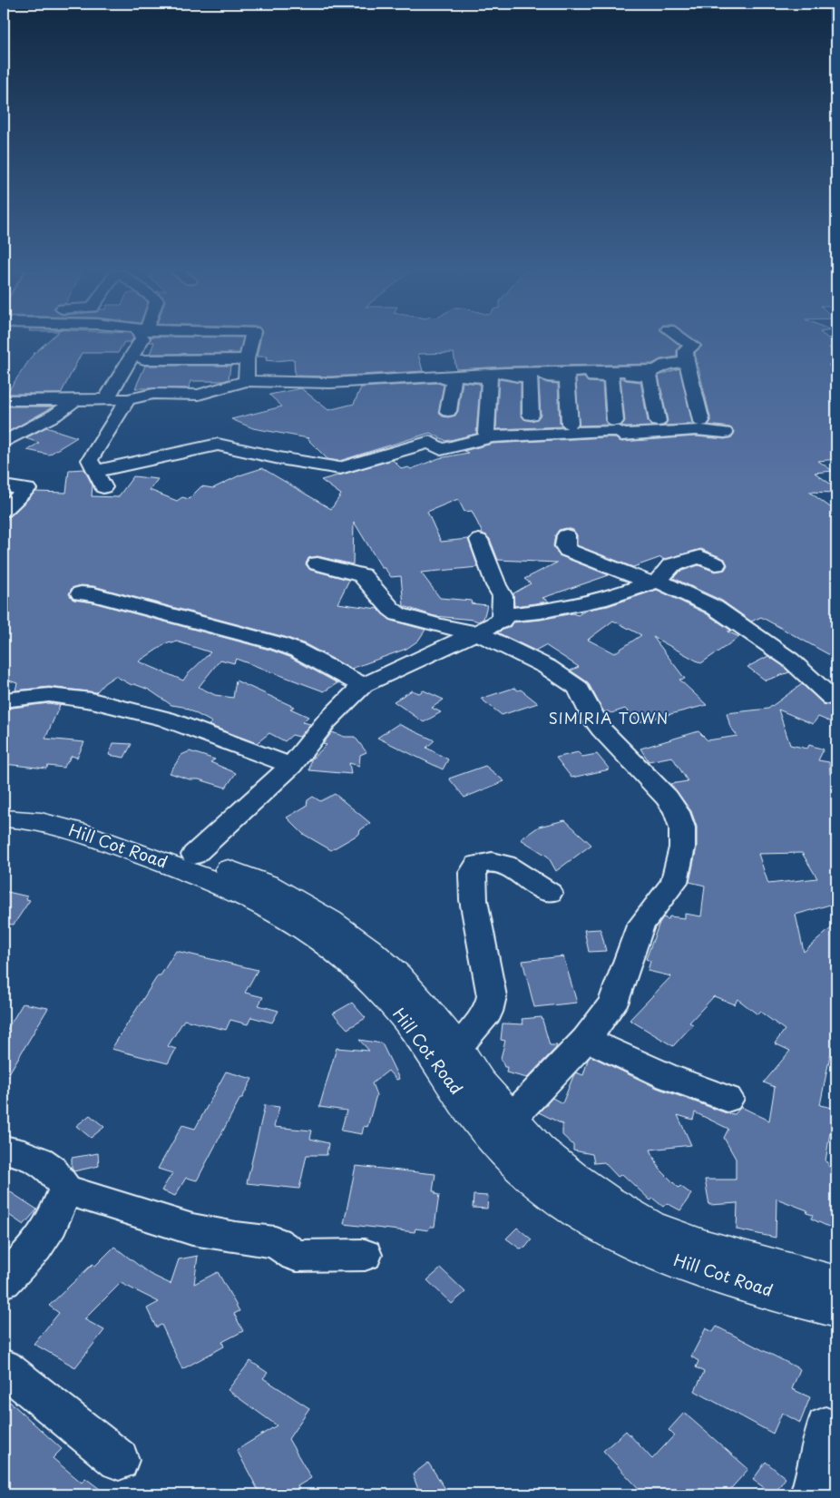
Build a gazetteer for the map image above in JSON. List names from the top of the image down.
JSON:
{
  "streets": {
    "main road": ["Hill Cot Road"]
  },
  "districts": ["SIMIRIA TOWN"]
}
